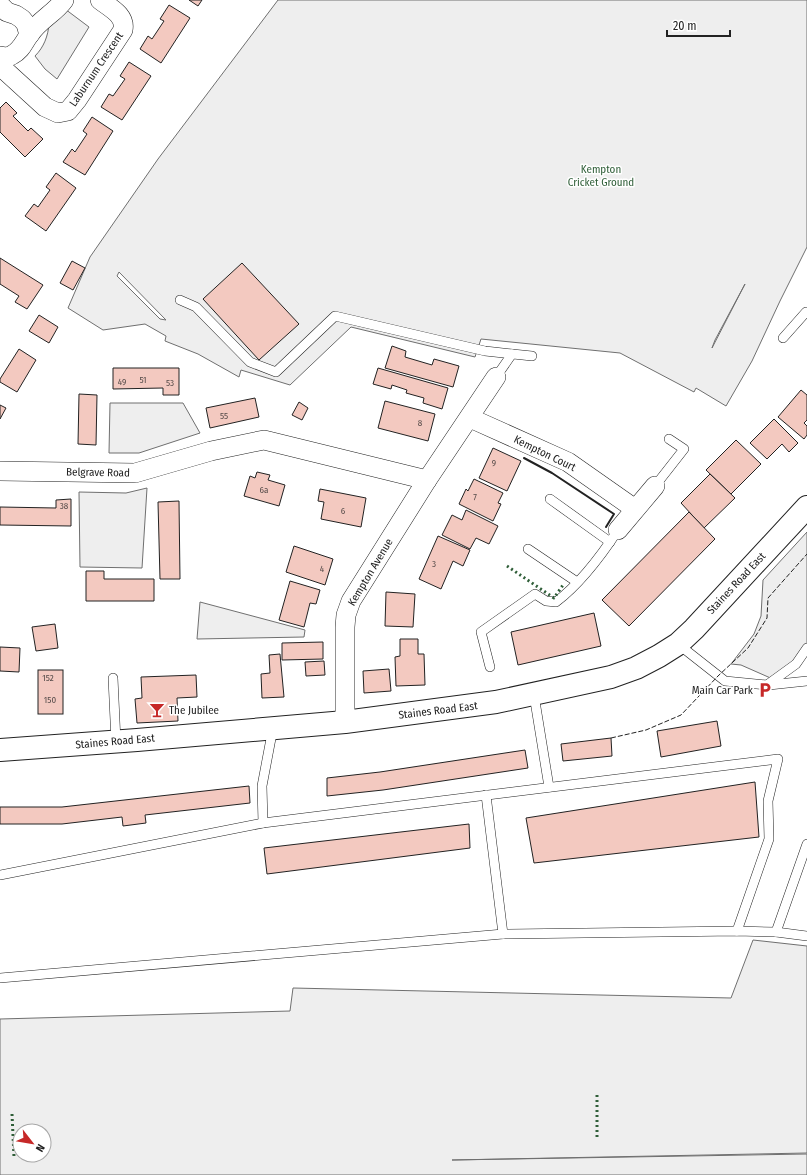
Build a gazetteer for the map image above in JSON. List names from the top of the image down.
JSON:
{
  "streets": {
    "highway": ["Staines Road East"],
    "street": [
      "Laburnum Crescent",
      "Kempton Court",
      "Belgrave Road",
      "Kempton Avenue"
    ]
  },
  "crossings": [
    ["Kempton Court", "Kempton Avenue"],
    ["Belgrave Road", "Kempton Avenue"],
    ["Kempton Avenue", "Staines Road East"]
  ],
  "parks": ["Kempton Cricket Ground"],
  "places": {
    "parking": ["Main Car Park"],
    "bar": ["The Jubilee"]
  },
  "house_numbers": [
    "51",
    "49",
    "53",
    "55",
    "8",
    "9",
    "6a",
    "7",
    "38",
    "6",
    "3",
    "4",
    "152",
    "150"
  ],
  "scale_bar": "20 m",
  "north": "bottom right"
}
